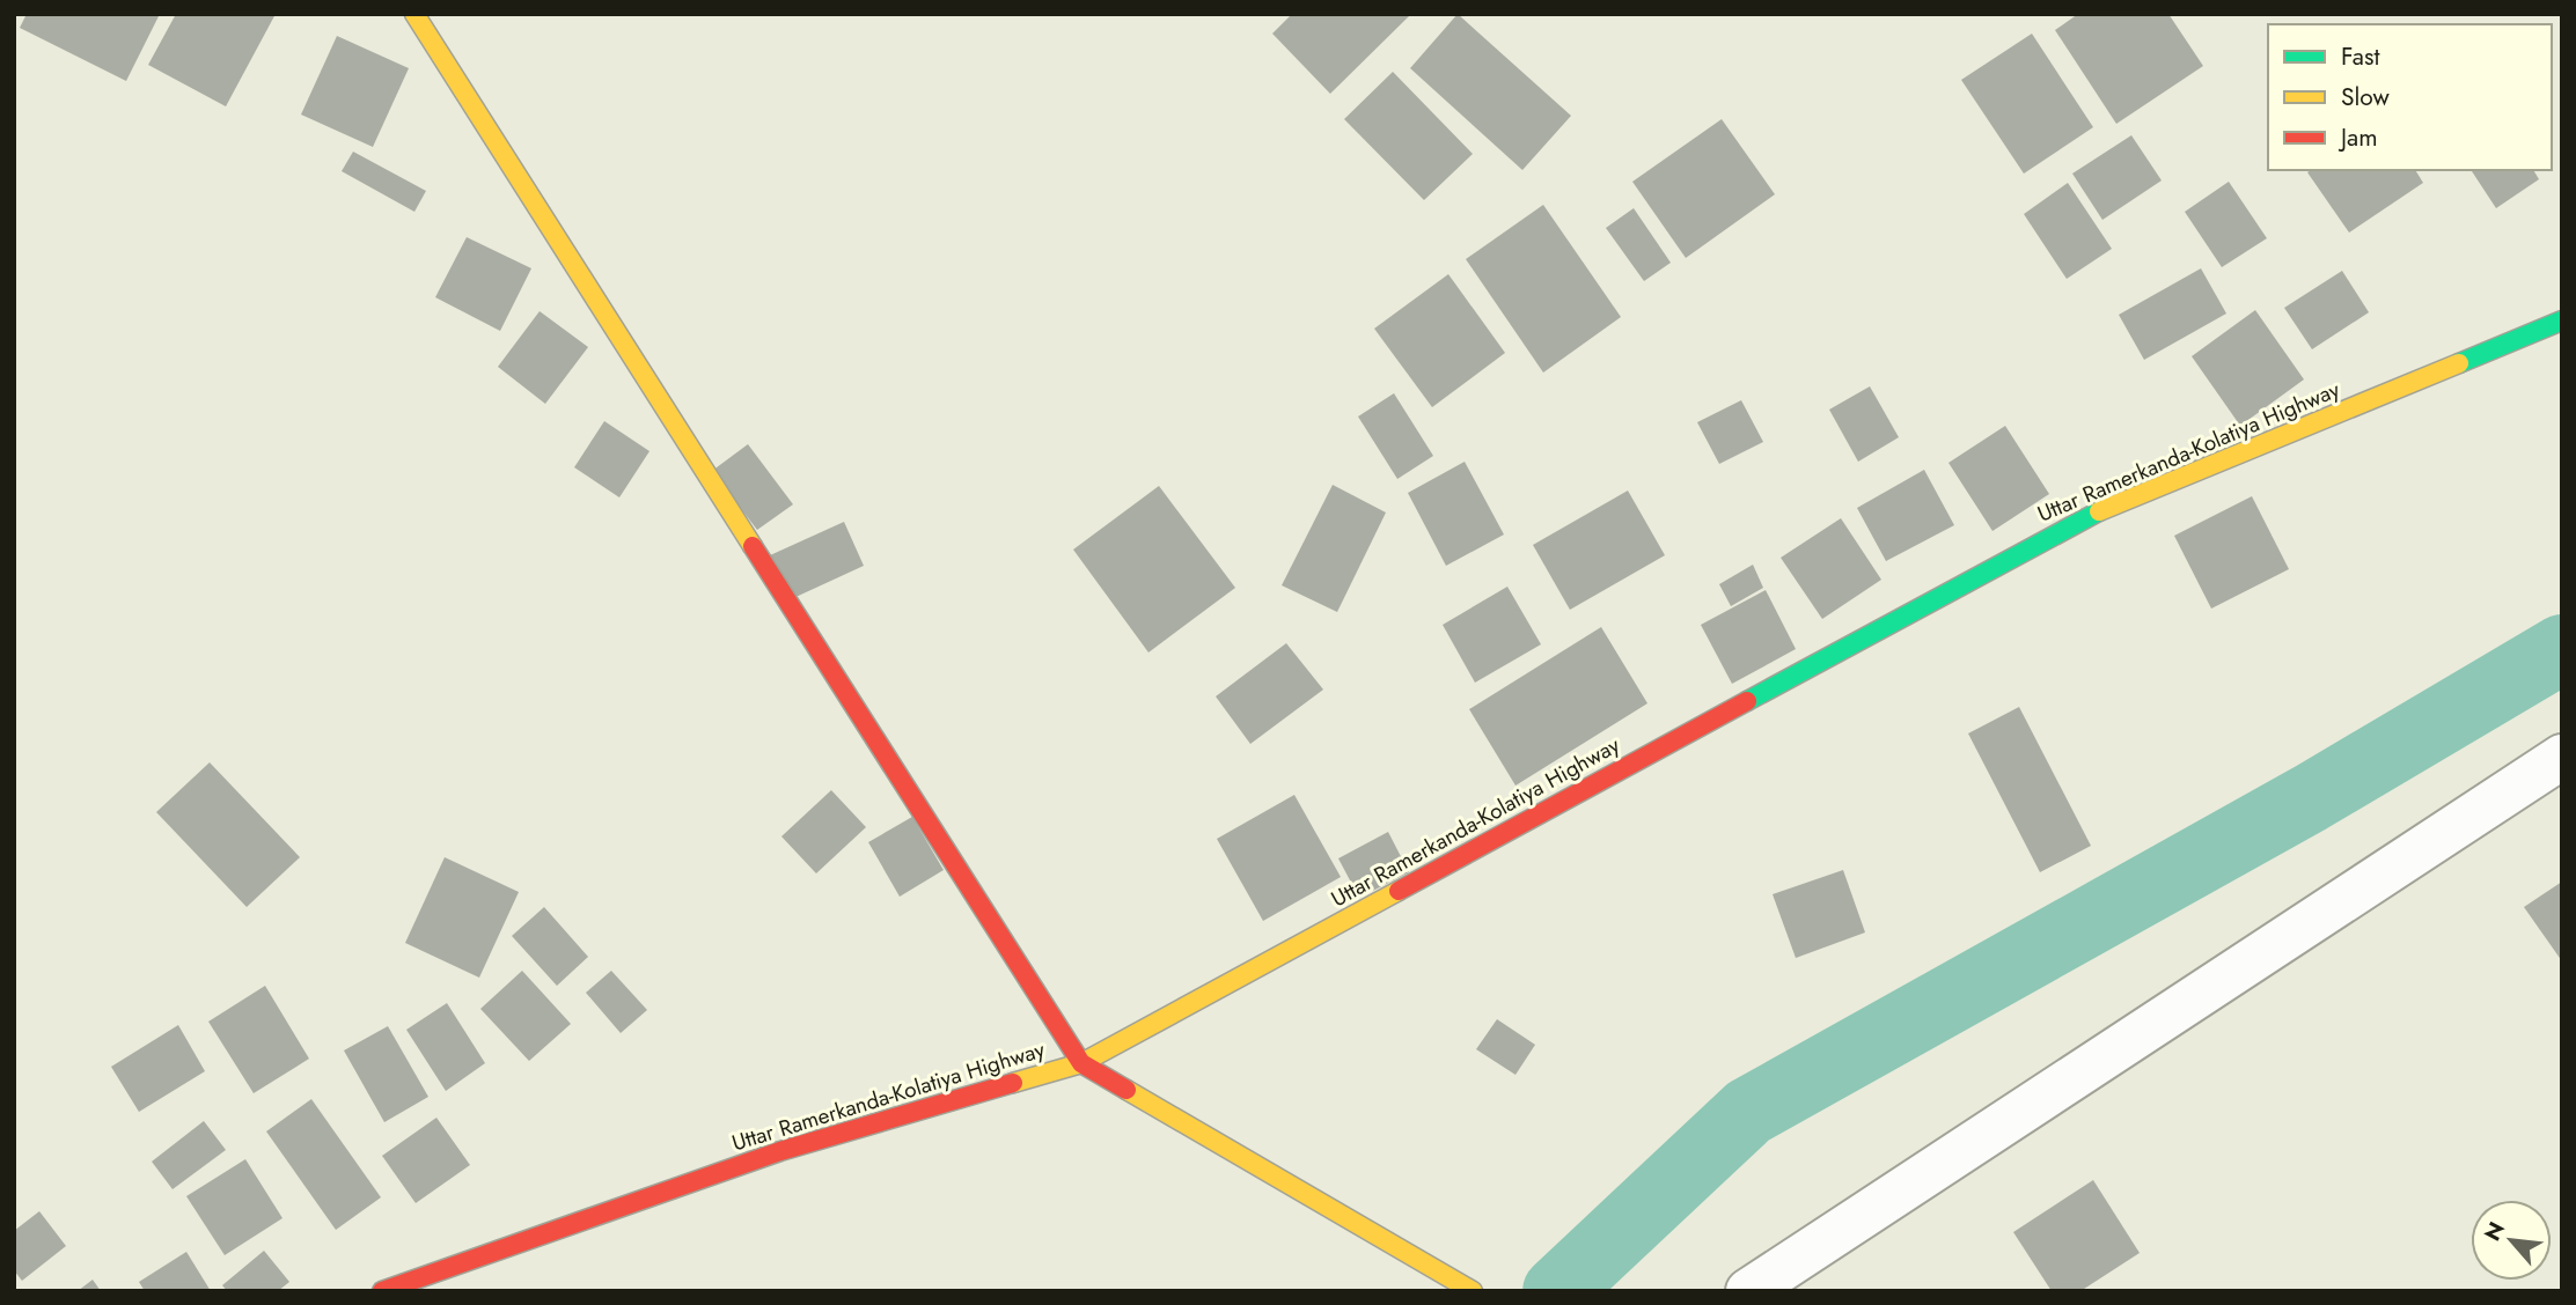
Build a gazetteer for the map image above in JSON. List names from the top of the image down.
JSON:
{
  "streets": {
    "street": ["Uttar Ramerkanda-Kolatiya Highway"]
  },
  "legend": ["Fast", "Slow", "Jam"],
  "north": "top left"
}
